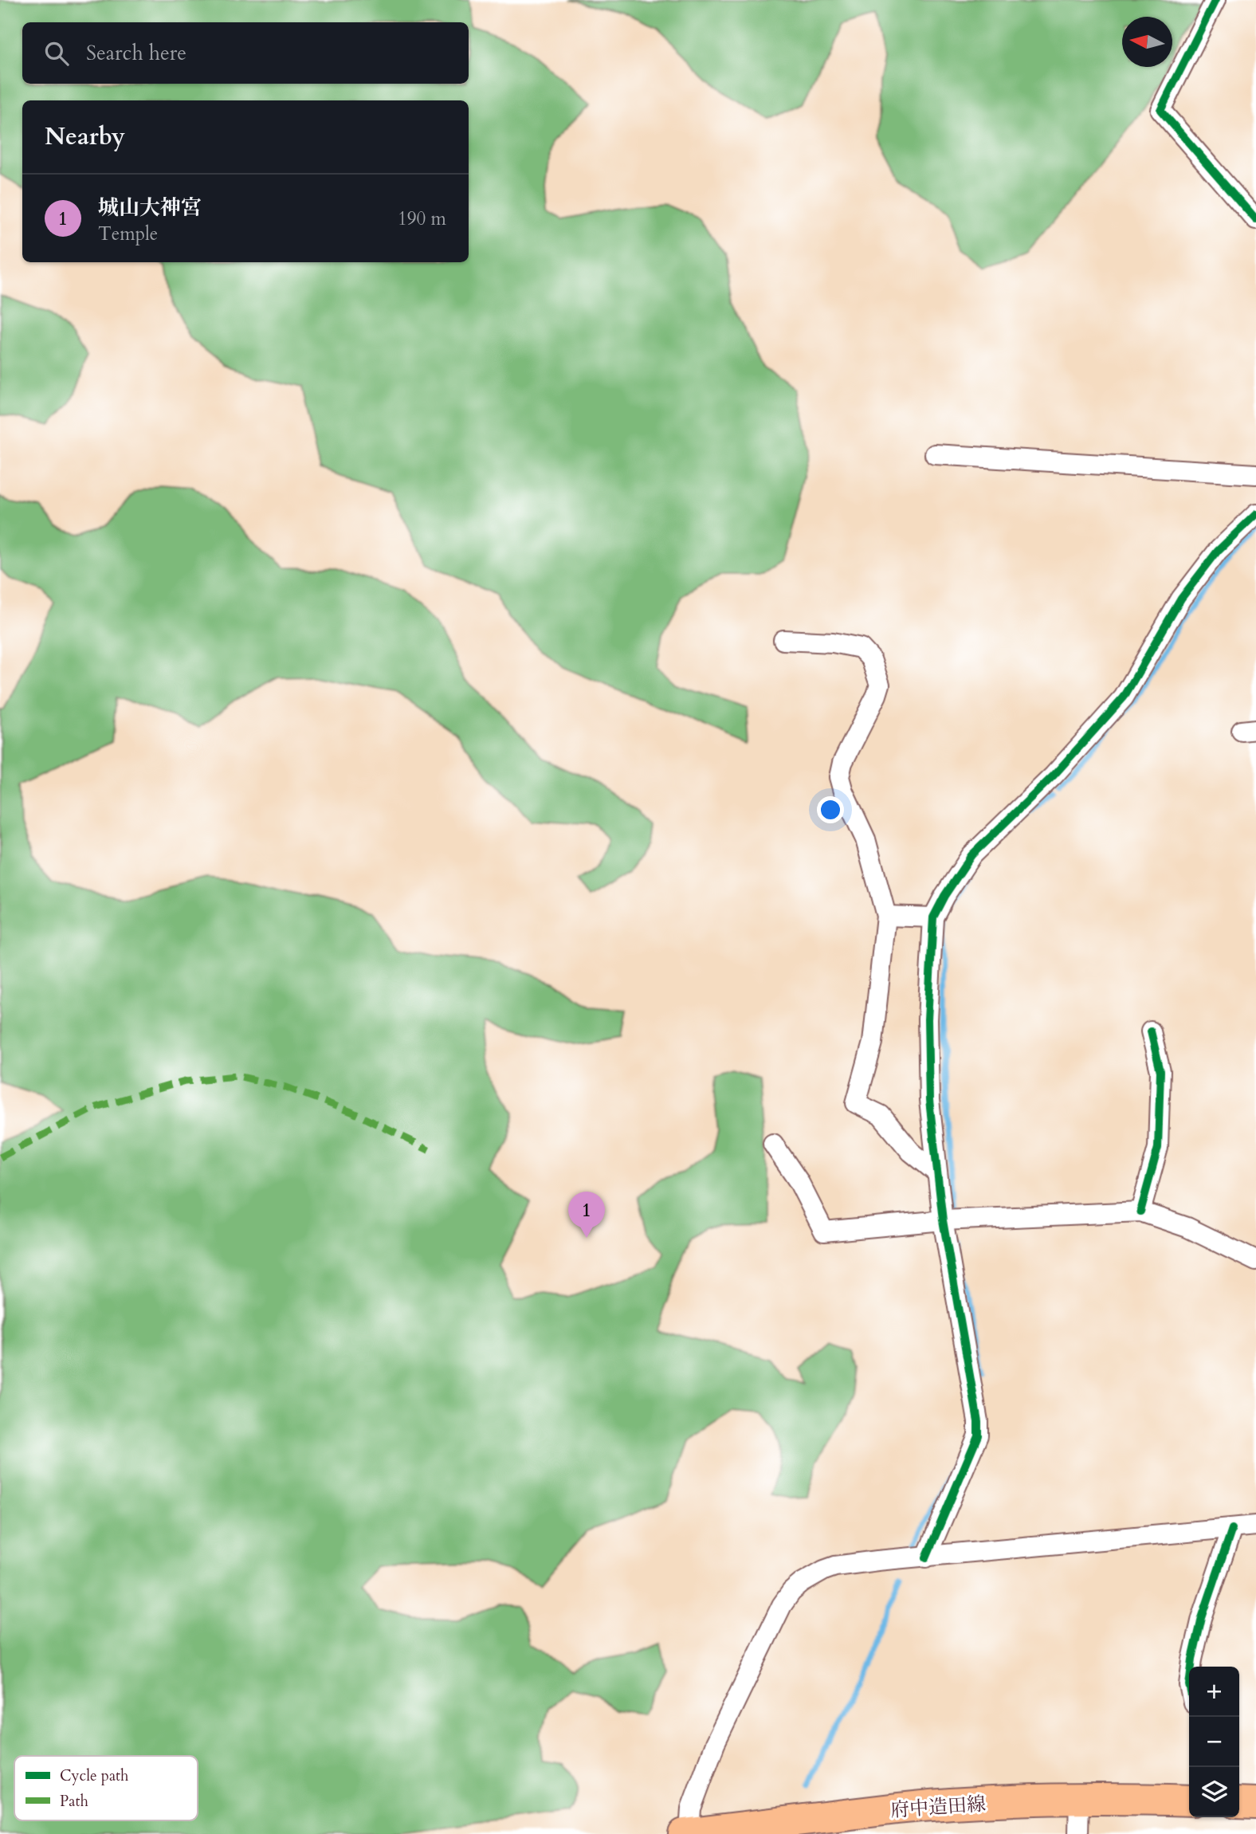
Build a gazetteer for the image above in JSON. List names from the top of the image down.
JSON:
{
  "streets": {
    "main road": ["府中造田線"]
  },
  "legend": ["Cycle path", "Path"],
  "north": "left",
  "page": {
    "search": "Search here",
    "heading": "Nearby",
    "list": [
      {
        "mark": "1",
        "name": "城山大神宮",
        "note": "Temple",
        "value": "190 m"
      }
    ],
    "pins": "1",
    "map_buttons": ["+", "−"]
  }
}
